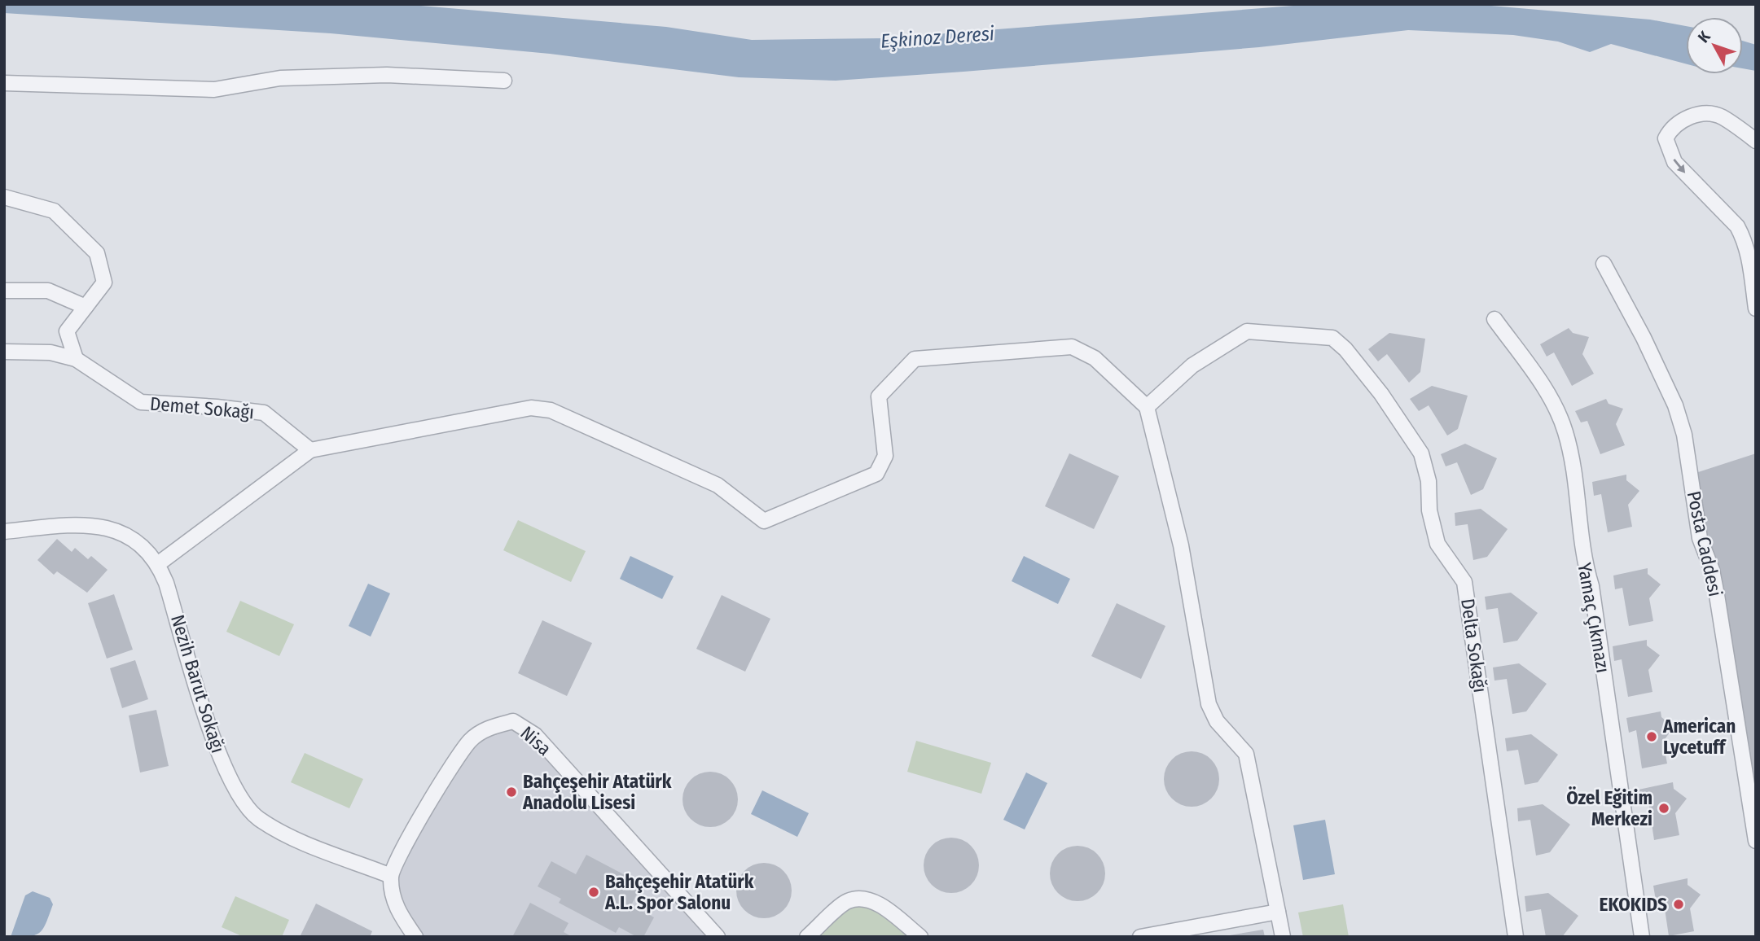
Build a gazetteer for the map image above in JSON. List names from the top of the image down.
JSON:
{
  "streets": {
    "street": [
      "Demet Sokağı",
      "Posta Caddesi",
      "Yamaç Çıkmazı",
      "Delta Sokağı",
      "Nezih Barut Sokağı",
      "Nisa"
    ]
  },
  "crossings": [
    ["Nezih Barut Sokağı", "Nisa"]
  ],
  "water": ["Eşkinoz Deresi"],
  "places": [
    "American Lycetuff",
    "Bahçeşehir Atatürk Anadolu Lisesi",
    "Özel Eğitim Merkezi",
    "Bahçeşehir Atatürk A.L. Spor Salonu",
    "EKOKIDS"
  ],
  "north": "top left"
}
